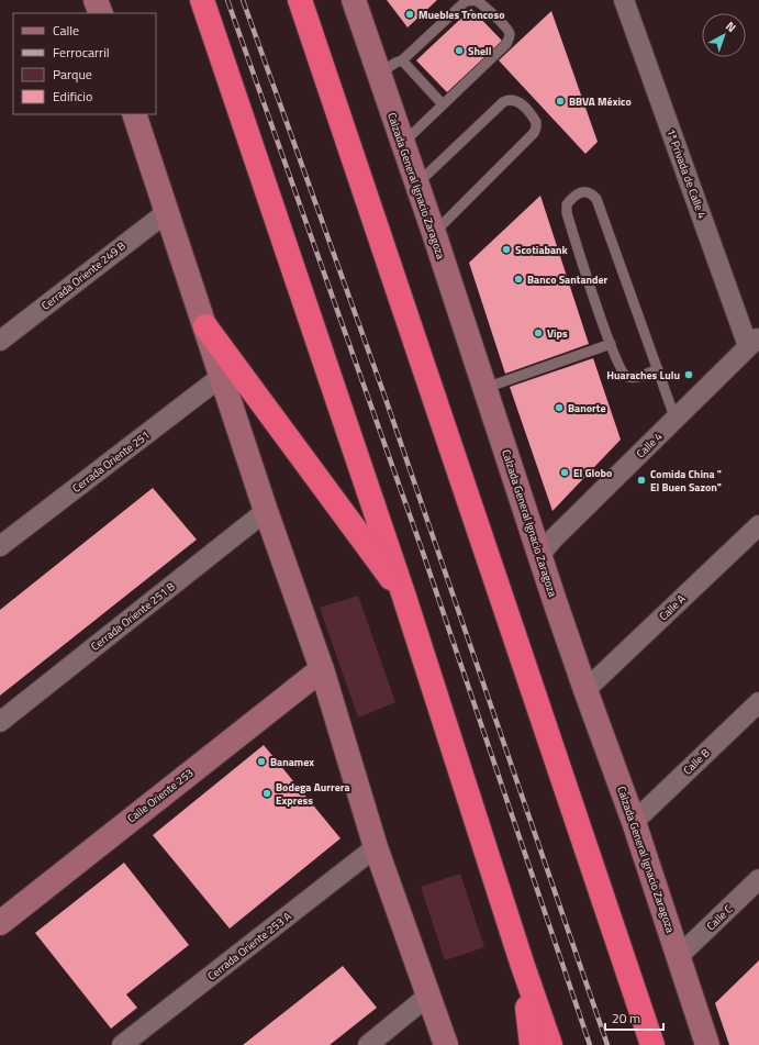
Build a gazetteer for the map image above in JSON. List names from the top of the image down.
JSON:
{
  "streets": {
    "main road": ["Calzada General Ignacio Zaragoza", "Calle Oriente 253"],
    "street": [
      "1ª Privada de Calle 4",
      "Cerrada Oriente 249 B",
      "Calle 4",
      "Cerrada Oriente 251",
      "Calle A",
      "Cerrada Oriente 251 B",
      "Calle B",
      "Calle C",
      "Cerrada Oriente 253 A"
    ]
  },
  "crossings": [
    ["1ª Privada de Calle 4", "Calle 4"],
    ["Calzada General Ignacio Zaragoza", "Calle 4"],
    ["Calzada General Ignacio Zaragoza", "Calle A"],
    ["Calzada General Ignacio Zaragoza", "Calle B"],
    ["Calzada General Ignacio Zaragoza", "Calle C"]
  ],
  "places": [
    "Muebles Troncoso",
    "Shell",
    "BBVA México",
    "Scotiabank",
    "Banco Santander",
    "Vips",
    "Huaraches Lulu",
    "Banorte",
    "El Globo",
    "Comida China \" El Buen Sazon\"",
    "Banamex",
    "Bodega Aurrera Express"
  ],
  "legend": [
    "Calle",
    "Ferrocarril",
    "Parque",
    "Edificio"
  ],
  "scale_bar": "20 m",
  "north": "top right"
}
